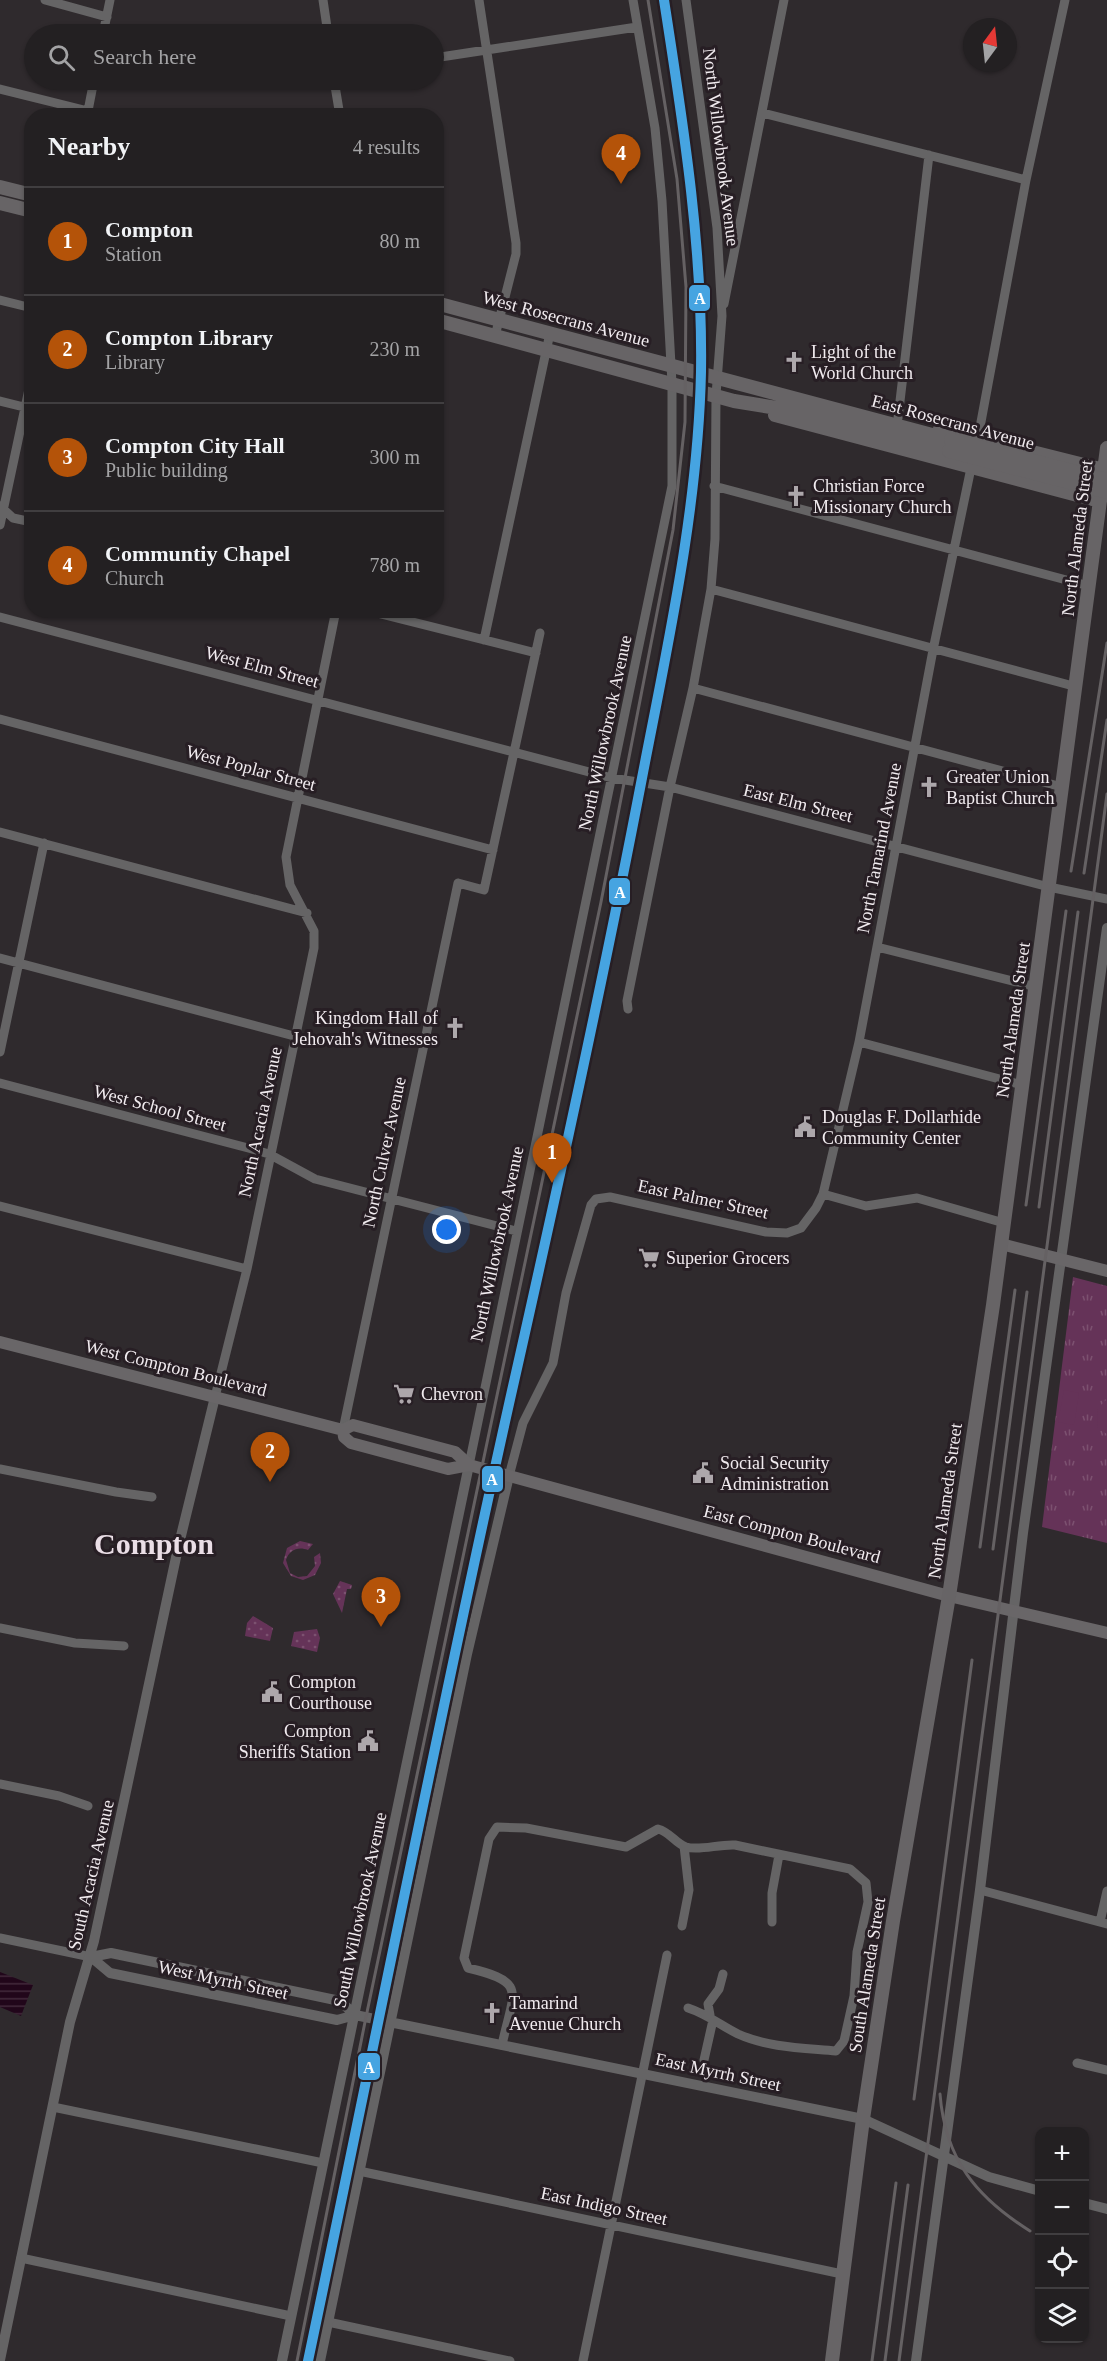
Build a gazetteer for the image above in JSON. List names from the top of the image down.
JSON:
{
  "streets": {
    "main road": [
      "West Rosecrans Avenue",
      "East Rosecrans Avenue",
      "North Alameda Street",
      "West Compton Boulevard",
      "East Compton Boulevard",
      "South Alameda Street"
    ],
    "street": [
      "North Willowbrook Avenue",
      "West Elm Street",
      "West Poplar Street",
      "East Elm Street",
      "North Tamarind Avenue",
      "West School Street",
      "North Acacia Avenue",
      "North Culver Avenue",
      "East Palmer Street",
      "South Acacia Avenue",
      "South Willowbrook Avenue",
      "West Myrrh Street",
      "East Myrrh Street",
      "East Indigo Street"
    ]
  },
  "crossings": [
    ["North Willowbrook Avenue", "West Rosecrans Avenue"],
    ["North Willowbrook Avenue", "East Rosecrans Avenue"],
    ["North Willowbrook Avenue", "East Elm Street"],
    ["North Willowbrook Avenue", "West School Street"],
    ["North Willowbrook Avenue", "West Compton Boulevard"],
    ["North Willowbrook Avenue", "East Compton Boulevard"],
    ["North Willowbrook Avenue", "South Willowbrook Avenue"],
    ["West Rosecrans Avenue", "East Rosecrans Avenue"],
    ["East Rosecrans Avenue", "North Alameda Street"],
    ["North Alameda Street", "East Elm Street"],
    ["North Alameda Street", "East Compton Boulevard"],
    ["North Alameda Street", "South Alameda Street"],
    ["West Elm Street", "East Elm Street"],
    ["West Elm Street", "North Acacia Avenue"],
    ["West Elm Street", "North Culver Avenue"],
    ["West Poplar Street", "North Acacia Avenue"],
    ["West Poplar Street", "North Culver Avenue"],
    ["East Elm Street", "North Tamarind Avenue"],
    ["East Elm Street", "North Culver Avenue"],
    ["North Tamarind Avenue", "East Palmer Street"],
    ["West School Street", "North Acacia Avenue"],
    ["West School Street", "North Culver Avenue"],
    ["North Acacia Avenue", "West Compton Boulevard"],
    ["North Acacia Avenue", "South Acacia Avenue"],
    ["North Culver Avenue", "West Compton Boulevard"],
    ["East Palmer Street", "East Compton Boulevard"],
    ["West Compton Boulevard", "East Compton Boulevard"],
    ["West Compton Boulevard", "South Acacia Avenue"],
    ["West Compton Boulevard", "South Willowbrook Avenue"],
    ["East Compton Boulevard", "South Willowbrook Avenue"],
    ["East Compton Boulevard", "South Alameda Street"],
    ["South Acacia Avenue", "West Myrrh Street"],
    ["South Willowbrook Avenue", "West Myrrh Street"],
    ["South Alameda Street", "East Myrrh Street"],
    ["South Alameda Street", "East Indigo Street"],
    ["West Myrrh Street", "East Myrrh Street"]
  ],
  "districts": ["Compton"],
  "places": {
    "church": [
      "Light of the World Church",
      "Christian Force Missionary Church",
      "Greater Union Baptist Church",
      "Kingdom Hall of Jehovah's Witnesses",
      "Tamarind Avenue Church"
    ],
    "public building": [
      "Douglas F. Dollarhide Community Center",
      "Social Security Administration",
      "Compton Courthouse",
      "Compton Sheriffs Station"
    ],
    "supermarket": ["Superior Grocers", "Chevron"]
  },
  "lines": ["transit line A"],
  "north": "top",
  "page": {
    "search": "Search here",
    "heading": ["Nearby", "4 results"],
    "pins": [
      "4",
      "1",
      "2",
      "3"
    ],
    "list": [
      {
        "mark": "1",
        "name": "Compton",
        "note": "Station",
        "value": "80 m"
      },
      {
        "mark": "2",
        "name": "Compton Library",
        "note": "Library",
        "value": "230 m"
      },
      {
        "mark": "3",
        "name": "Compton City Hall",
        "note": "Public building",
        "value": "300 m"
      },
      {
        "mark": "4",
        "name": "Communtiy Chapel",
        "note": "Church",
        "value": "780 m"
      }
    ],
    "map_buttons": ["+", "−"]
  }
}
